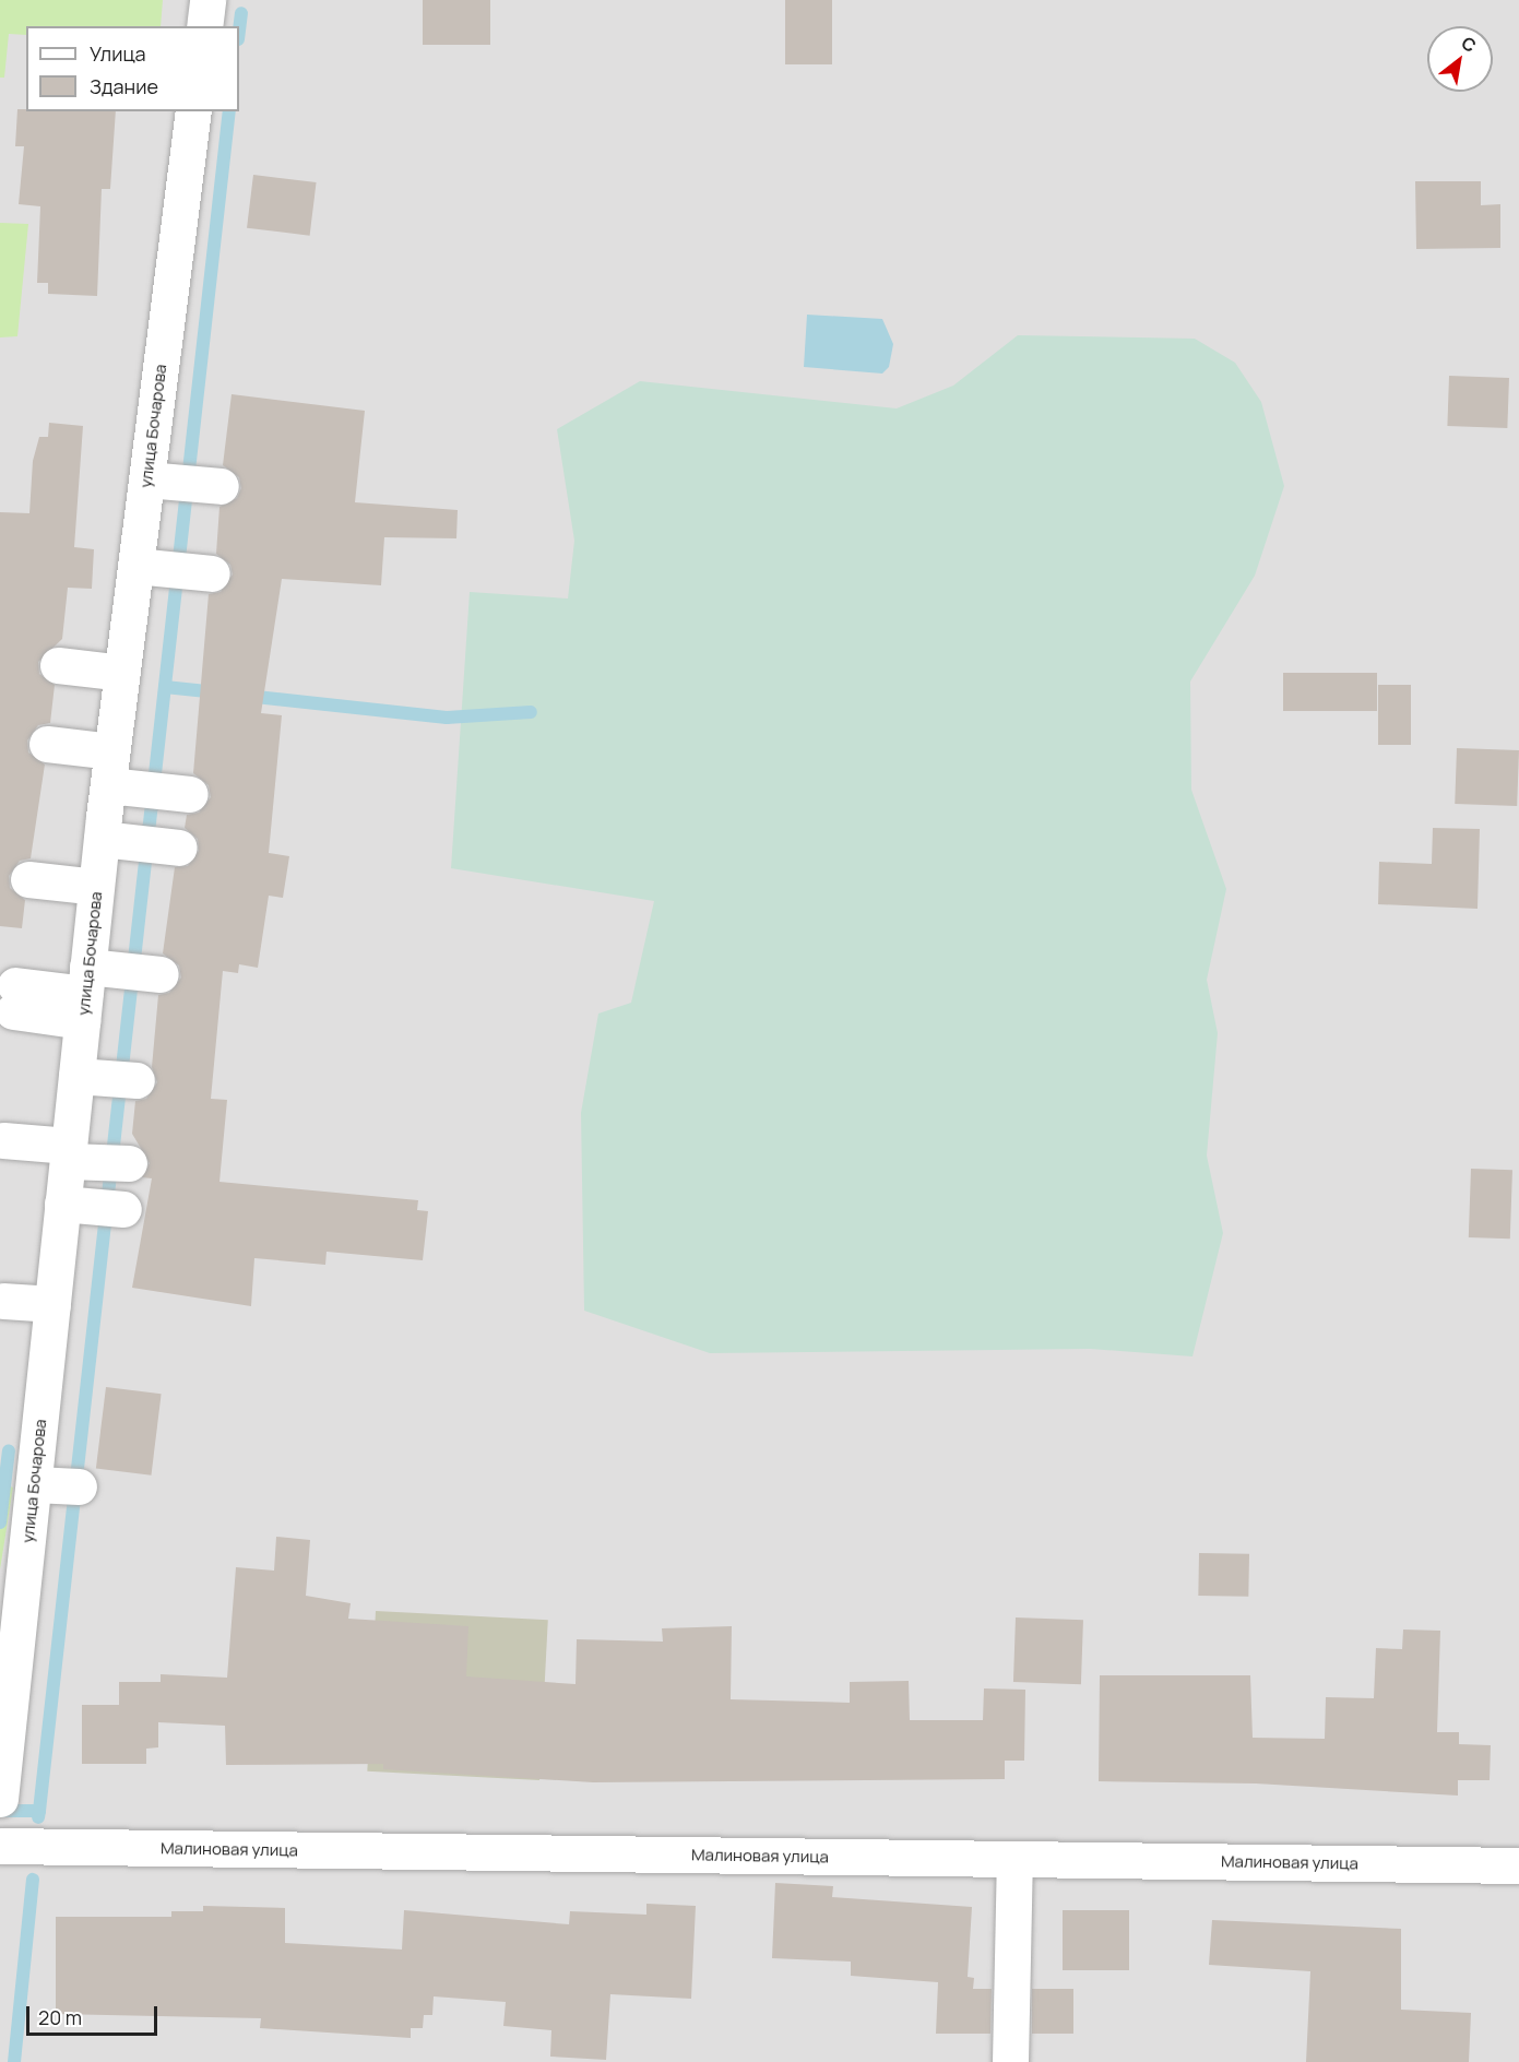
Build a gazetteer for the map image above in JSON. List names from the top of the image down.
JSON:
{
  "streets": {
    "street": ["улица Бочарова", "Малиновая улица"]
  },
  "legend": ["Улица", "Здание"],
  "scale_bar": "20 m",
  "north": "top right"
}
